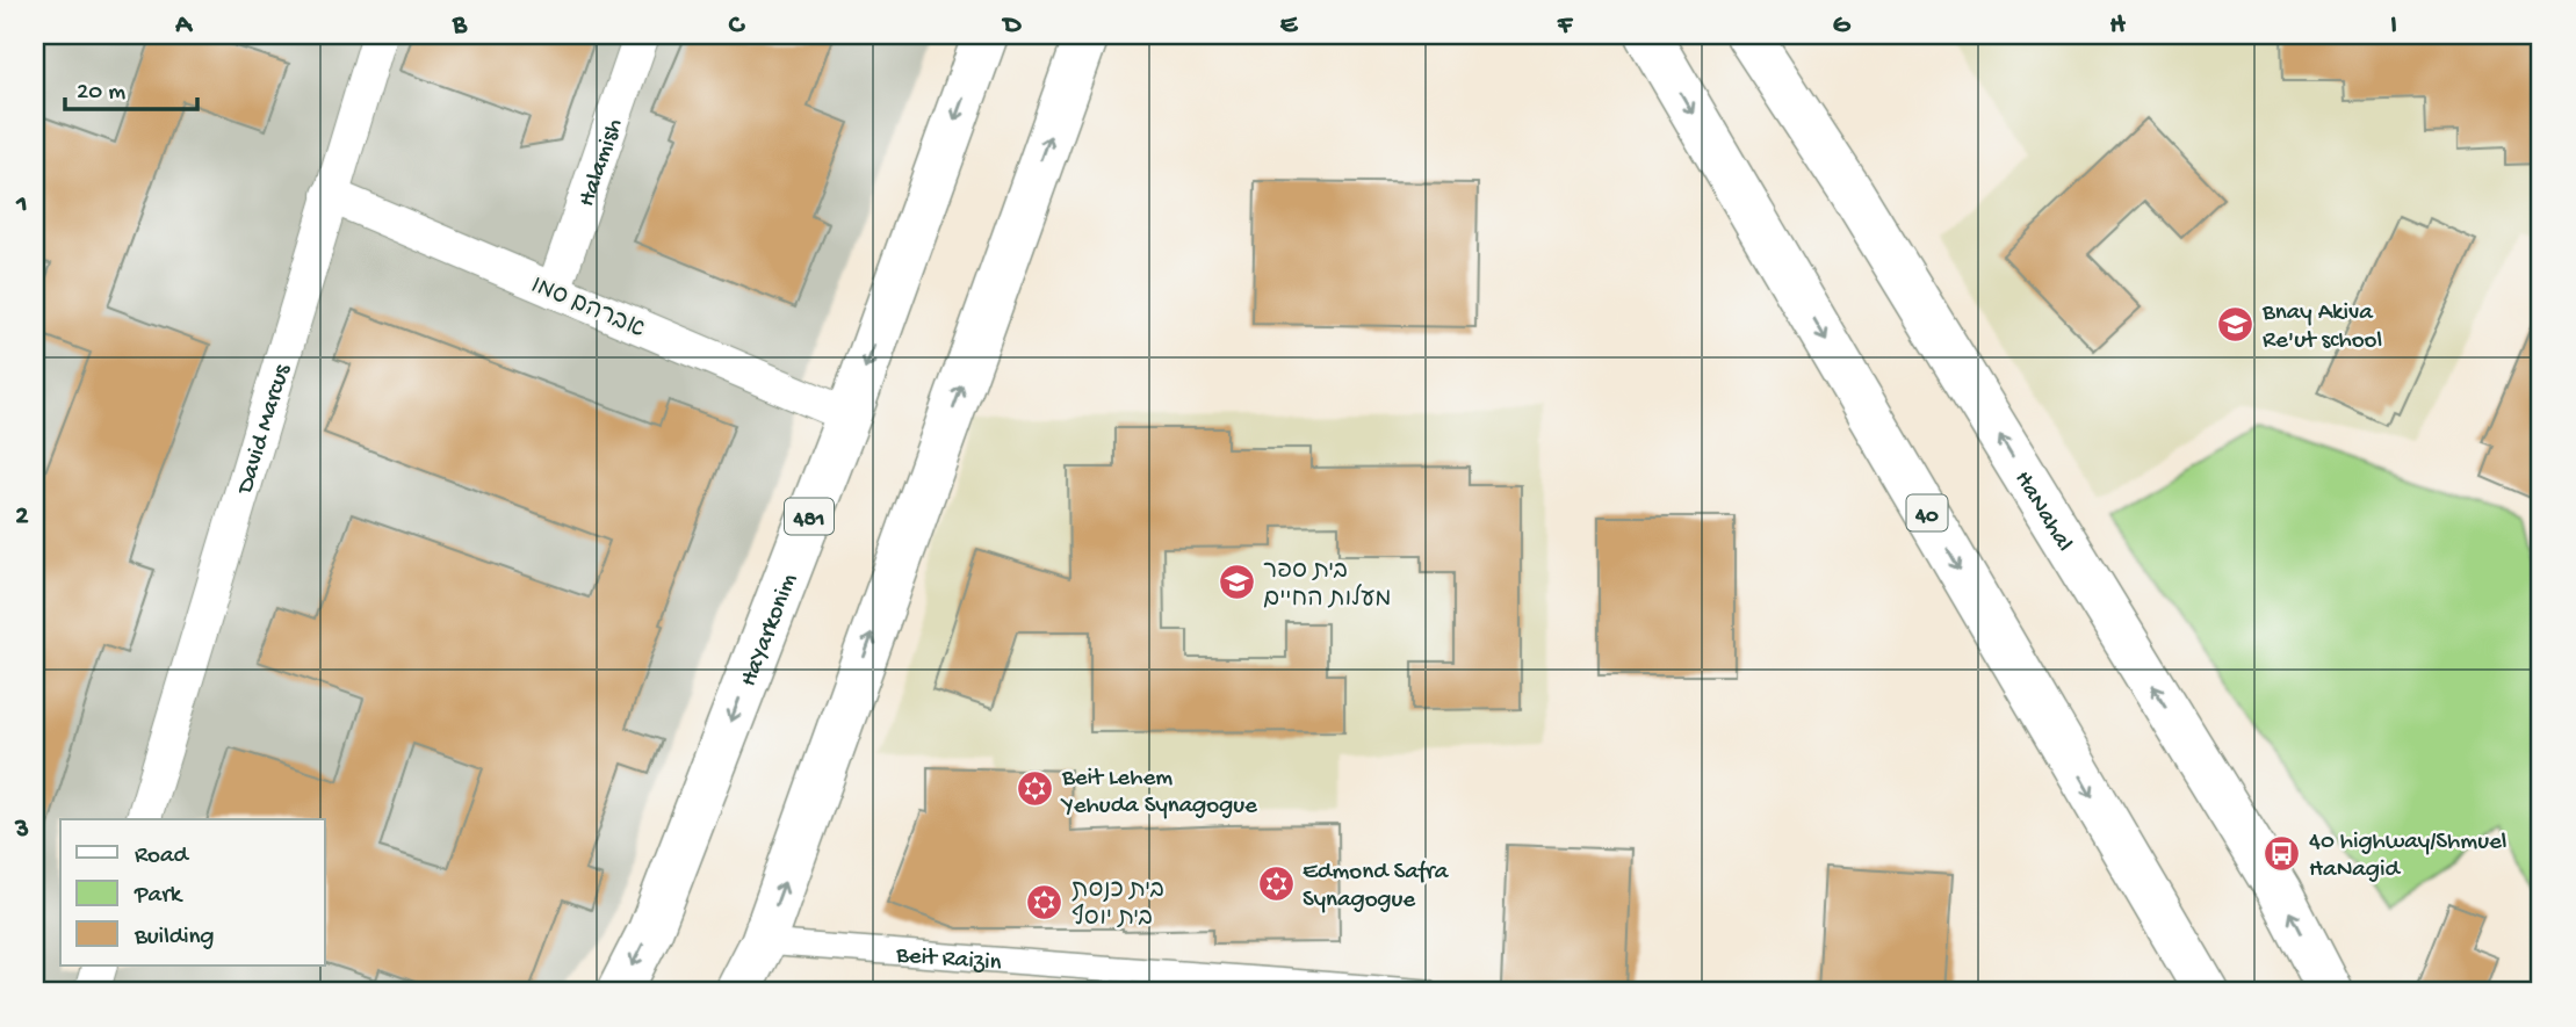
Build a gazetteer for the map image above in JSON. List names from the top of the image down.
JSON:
{
  "streets": {
    "main road": [
      "HaNahal",
      "40",
      "481",
      "HaYarkonim"
    ],
    "street": [
      "Halamish",
      "אברהם סמו",
      "David Marcus",
      "Beit Raizin"
    ]
  },
  "crossings": [
    ["Halamish", "אברהם סמו"],
    ["אברהם סמו", "David Marcus"],
    ["אברהם סמו", "HaYarkonim"]
  ],
  "places": {
    "school or university": ["Bnay Akiva Re'ut school", "בית ספר מעלות החיים"],
    "synagogue": ["Beit Lehem Yehuda Synagogue", "Edmond Safra Synagogue", "בית כנסת בית יוסף"],
    "bus stop": ["40 highway/Shmuel HaNagid"]
  },
  "legend": ["Road", "Park", "Building"],
  "scale_bar": "20 m",
  "grid": {
    "columns": [
      "A",
      "B",
      "C",
      "D",
      "E",
      "F",
      "G",
      "H",
      "I"
    ],
    "rows": ["1", "2", "3"]
  }
}
